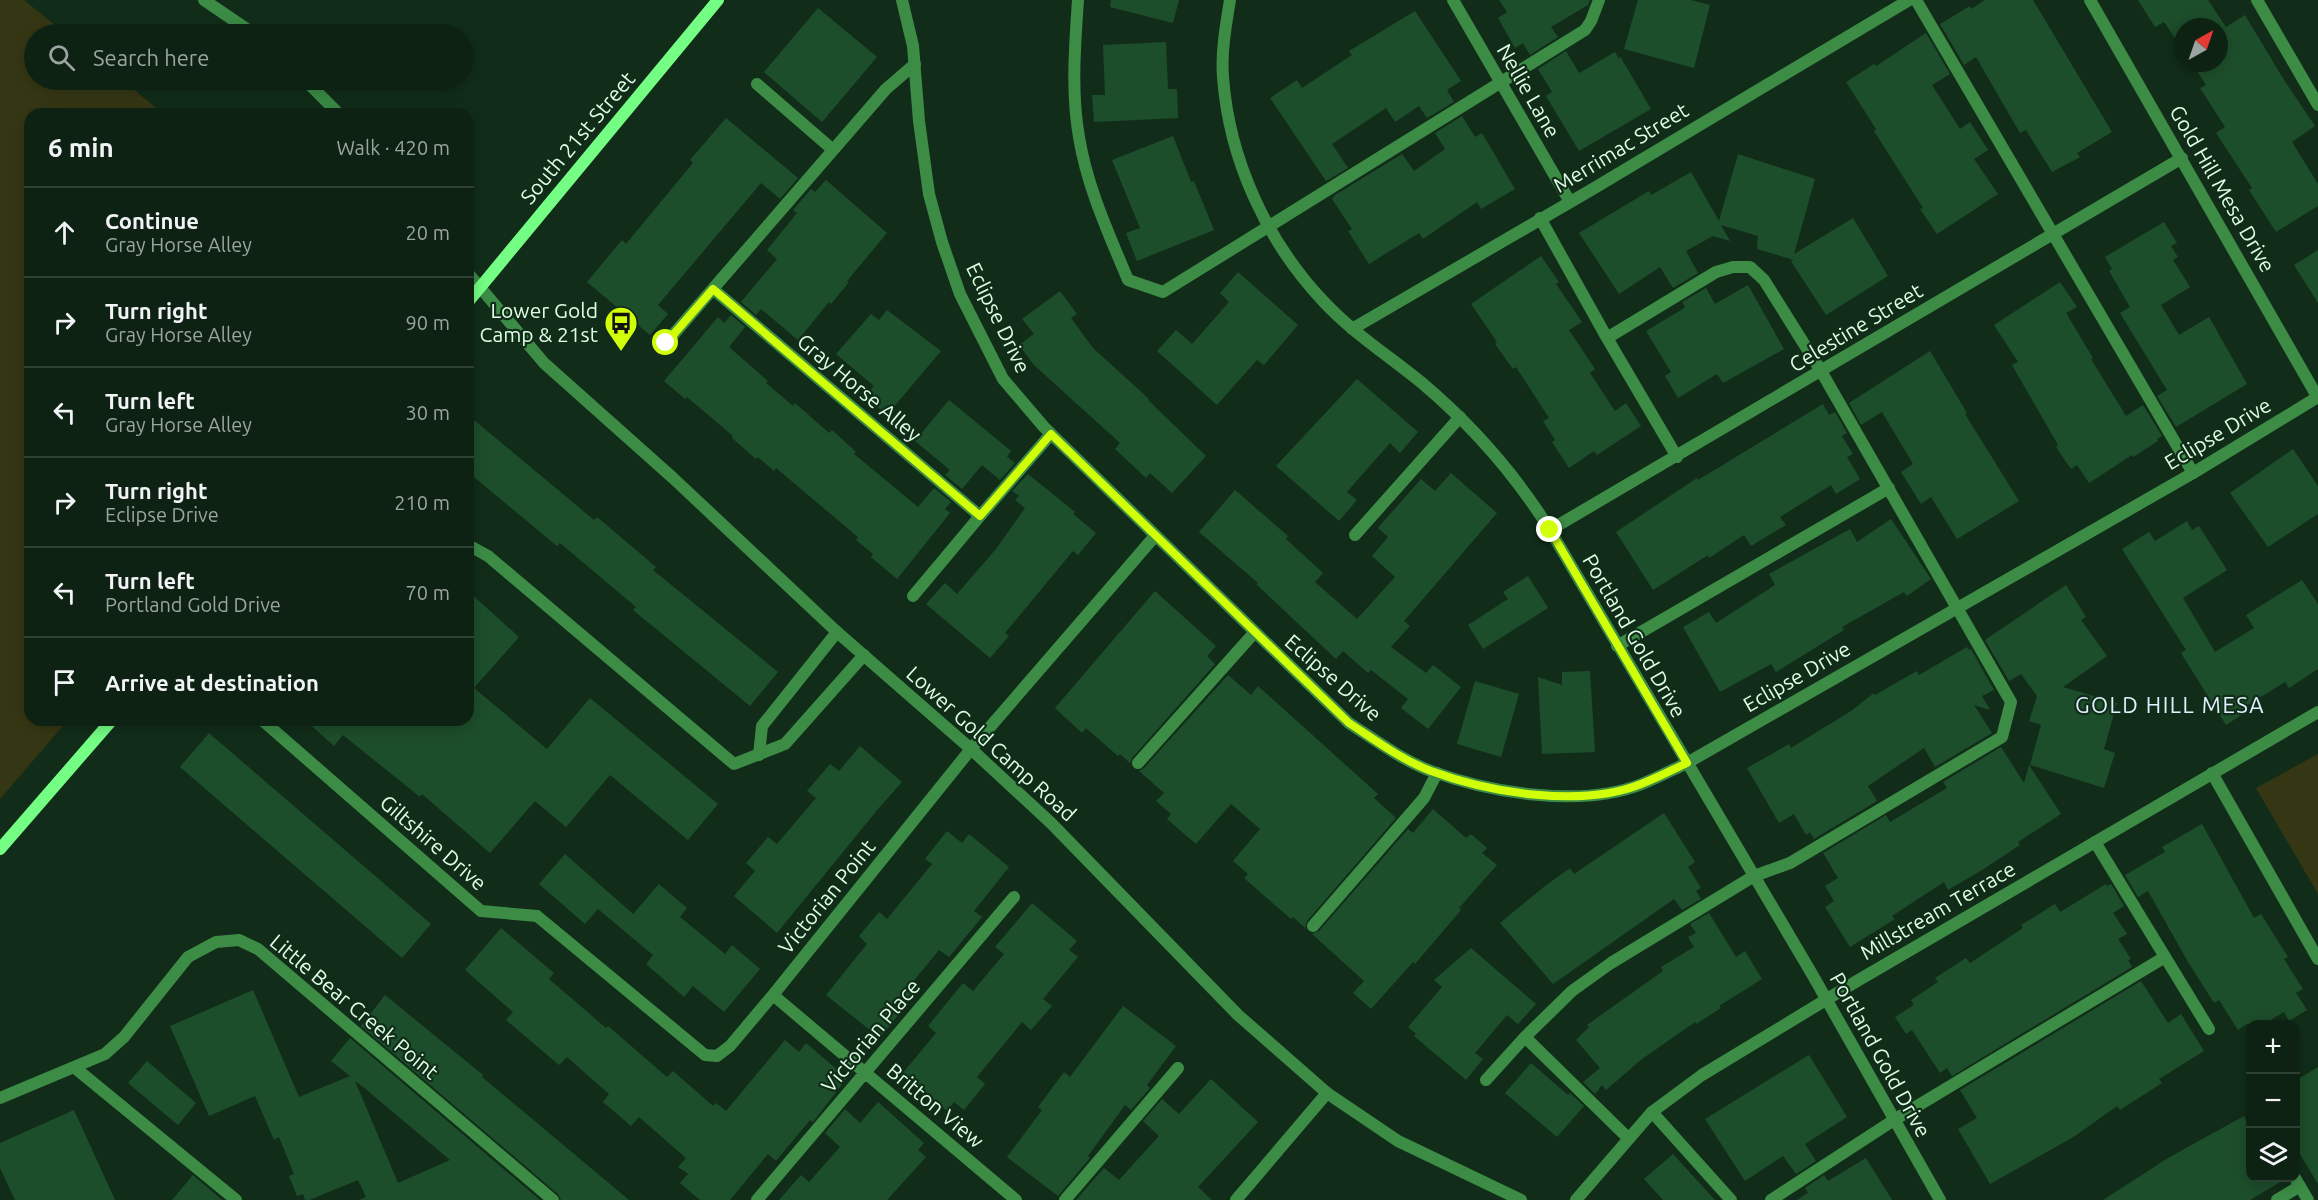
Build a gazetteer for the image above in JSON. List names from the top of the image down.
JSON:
{
  "streets": {
    "main road": ["South 21st Street"],
    "street": [
      "Nellie Lane",
      "Merrimac Street",
      "Gold Hill Mesa Drive",
      "Eclipse Drive",
      "Celestine Street",
      "Gray Horse Alley",
      "Portland Gold Drive",
      "Lower Gold Camp Road",
      "Giltshire Drive",
      "Victorian Point",
      "Millstream Terrace",
      "Little Bear Creek Point",
      "Victorian Place",
      "Britton View"
    ]
  },
  "crossings": [
    ["Nellie Lane", "Merrimac Street"],
    ["South 21st Street", "Lower Gold Camp Road"],
    ["Merrimac Street", "Portland Gold Drive"],
    ["Gold Hill Mesa Drive", "Eclipse Drive"],
    ["Gold Hill Mesa Drive", "Celestine Street"],
    ["Eclipse Drive", "Portland Gold Drive"],
    ["Eclipse Drive", "Victorian Point"],
    ["Celestine Street", "Portland Gold Drive"],
    ["Portland Gold Drive", "Millstream Terrace"],
    ["Lower Gold Camp Road", "Victorian Point"],
    ["Giltshire Drive", "Victorian Point"],
    ["Victorian Point", "Britton View"],
    ["Victorian Place", "Britton View"]
  ],
  "districts": ["GOLD HILL MESA"],
  "places": {
    "bus stop": ["Lower Gold Camp & 21st"]
  },
  "north": "top right",
  "page": {
    "search": "Search here",
    "heading": ["6 min", "Walk · 420 m"],
    "list": [
      ["Continue", "Gray Horse Alley", "20 m"],
      ["Turn right", "Gray Horse Alley", "90 m"],
      ["Turn left", "Gray Horse Alley", "30 m"],
      ["Turn right", "Eclipse Drive", "210 m"],
      ["Turn left", "Portland Gold Drive", "70 m"],
      "Arrive at destination"
    ],
    "map_buttons": ["+", "−"]
  }
}
